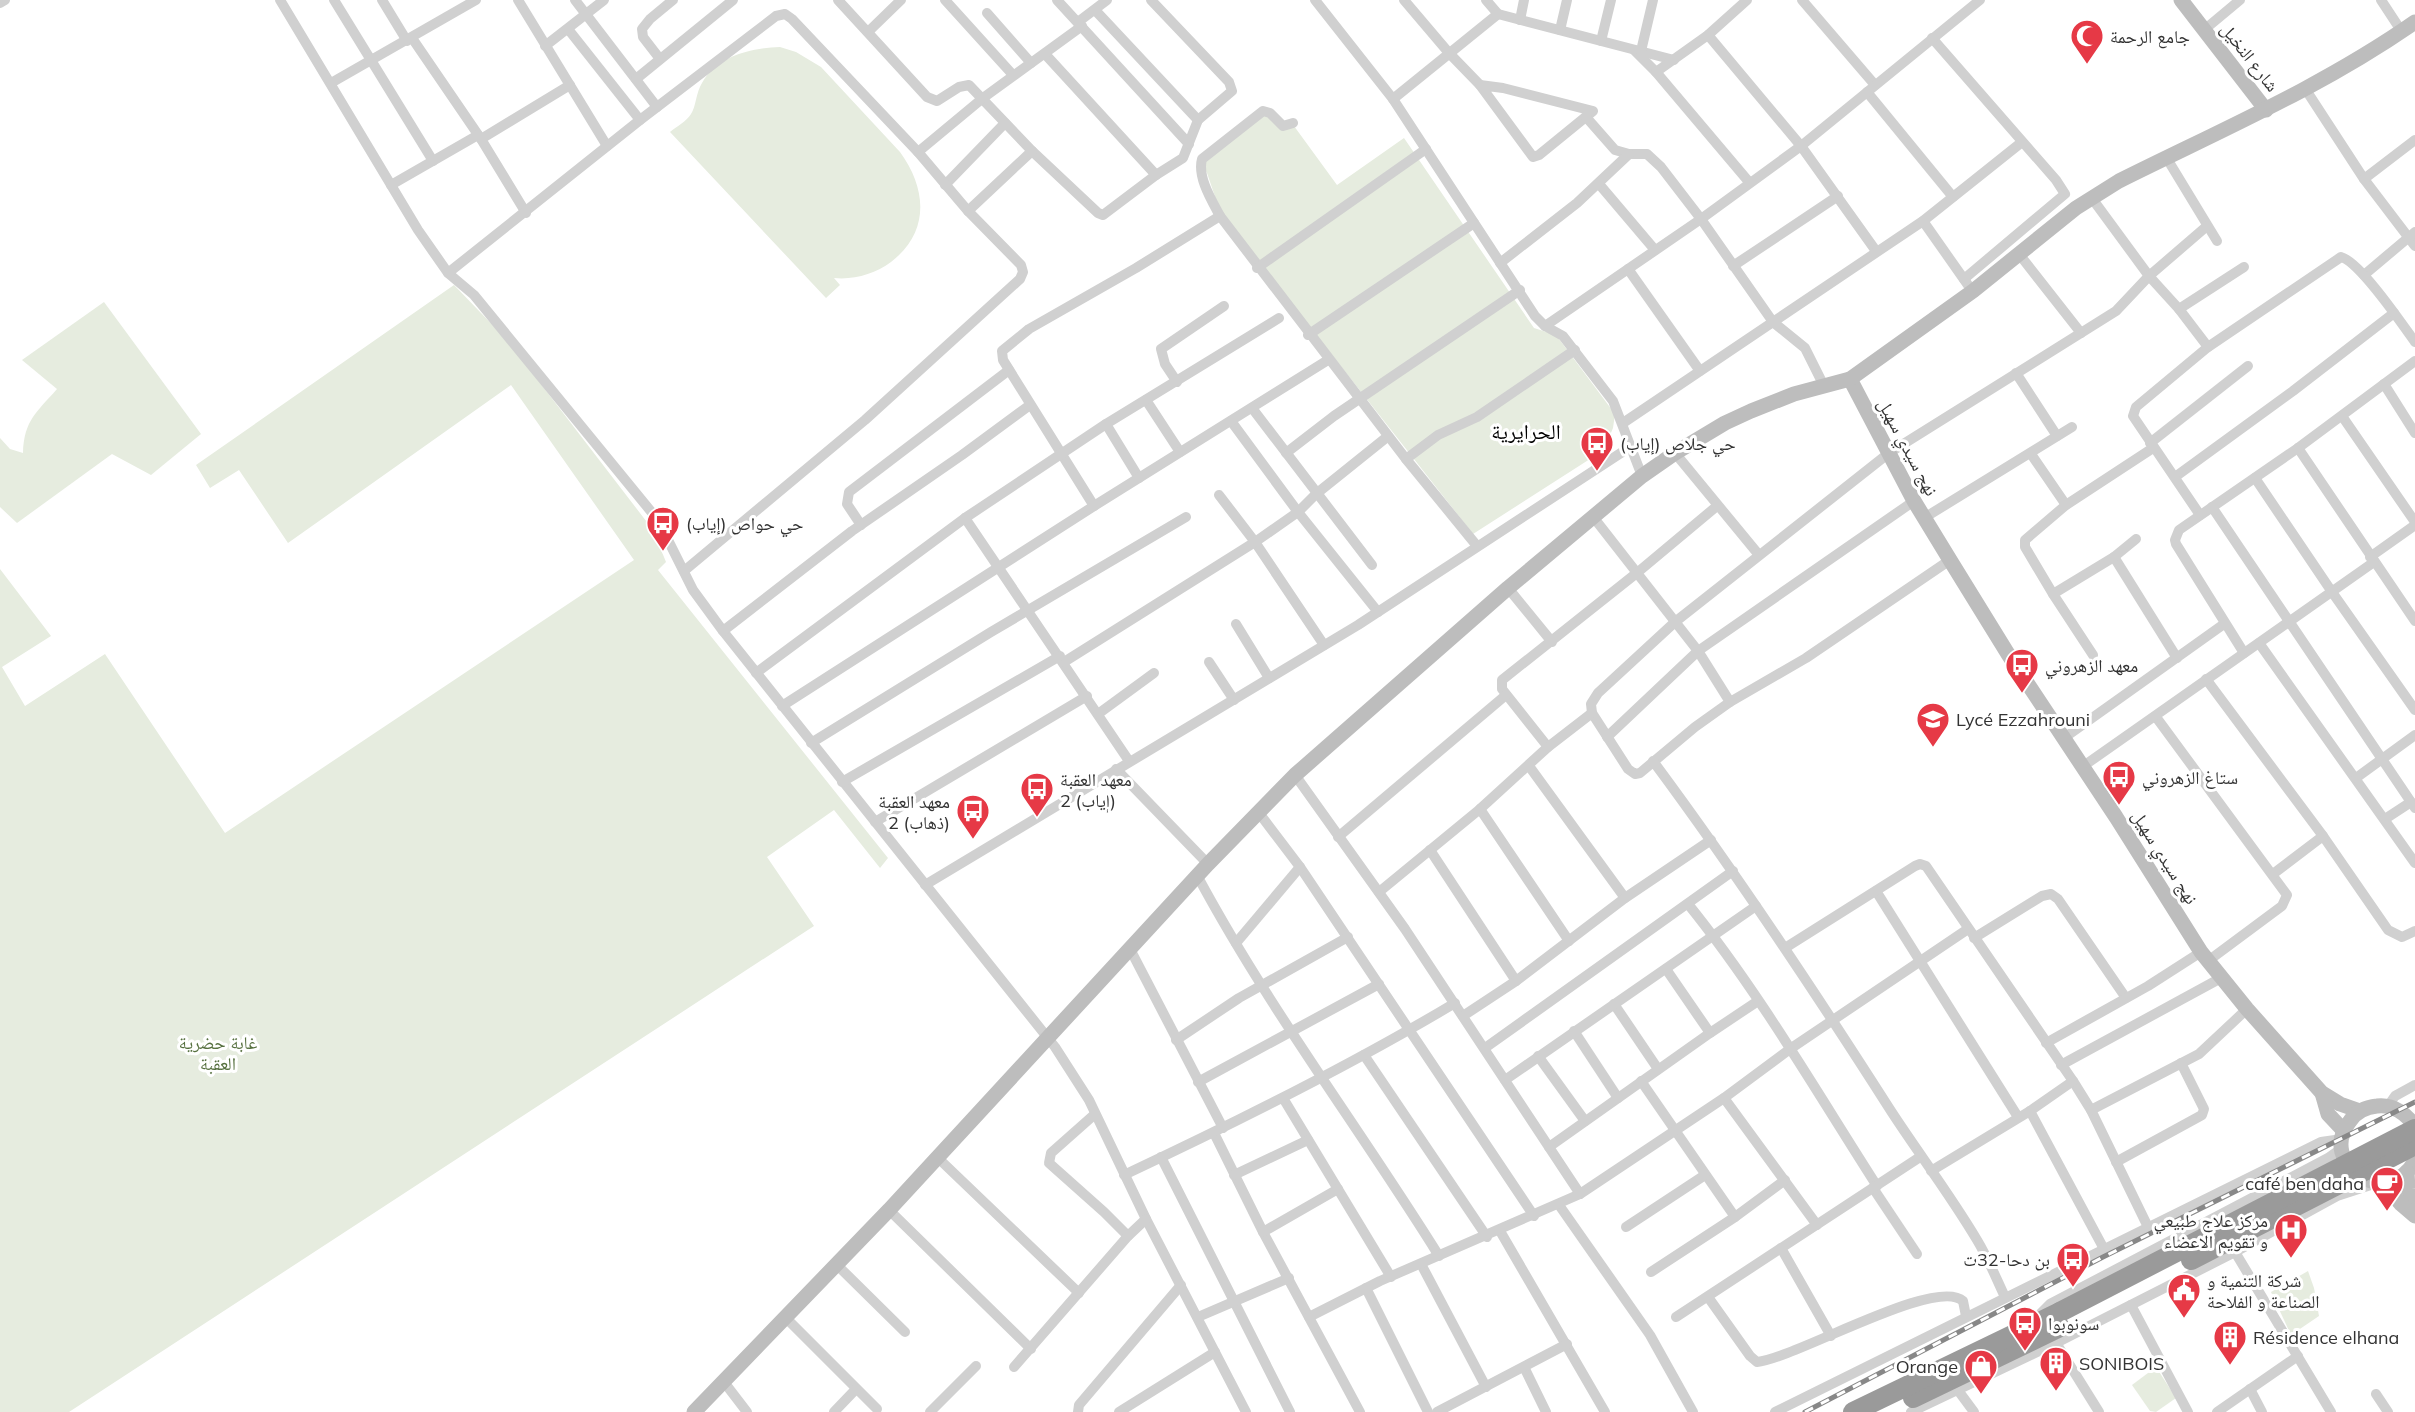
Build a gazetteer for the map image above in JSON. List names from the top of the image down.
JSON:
{
  "streets": {
    "main road": ["شارع النخيل", "نهج سيدي سهيل"]
  },
  "districts": ["الحرايرية"],
  "parks": ["غابة حضرية العقبة"],
  "places": {
    "mosque": ["جامع الرحمة"],
    "bus stop": [
      "حي جلاص (إياب)",
      "حي حواص (إياب)",
      "معهد الزهروني",
      "ستاغ الزهروني",
      "معهد العقبة 2 (إياب)",
      "معهد العقبة 2 (ذهاب)",
      "بن دحا-32ت",
      "سونوبوا"
    ],
    "school or university": ["Lycé Ezzahrouni"],
    "cafe": ["café ben daha"],
    "hospital": ["مركز علاج طبيعي و تقويم الاعضاء"],
    "public building": ["شركة التنمية و الصناعة و الفلاحة"],
    "building": ["Résidence elhana", "SONIBOIS"],
    "shop": ["Orange"]
  }
}
